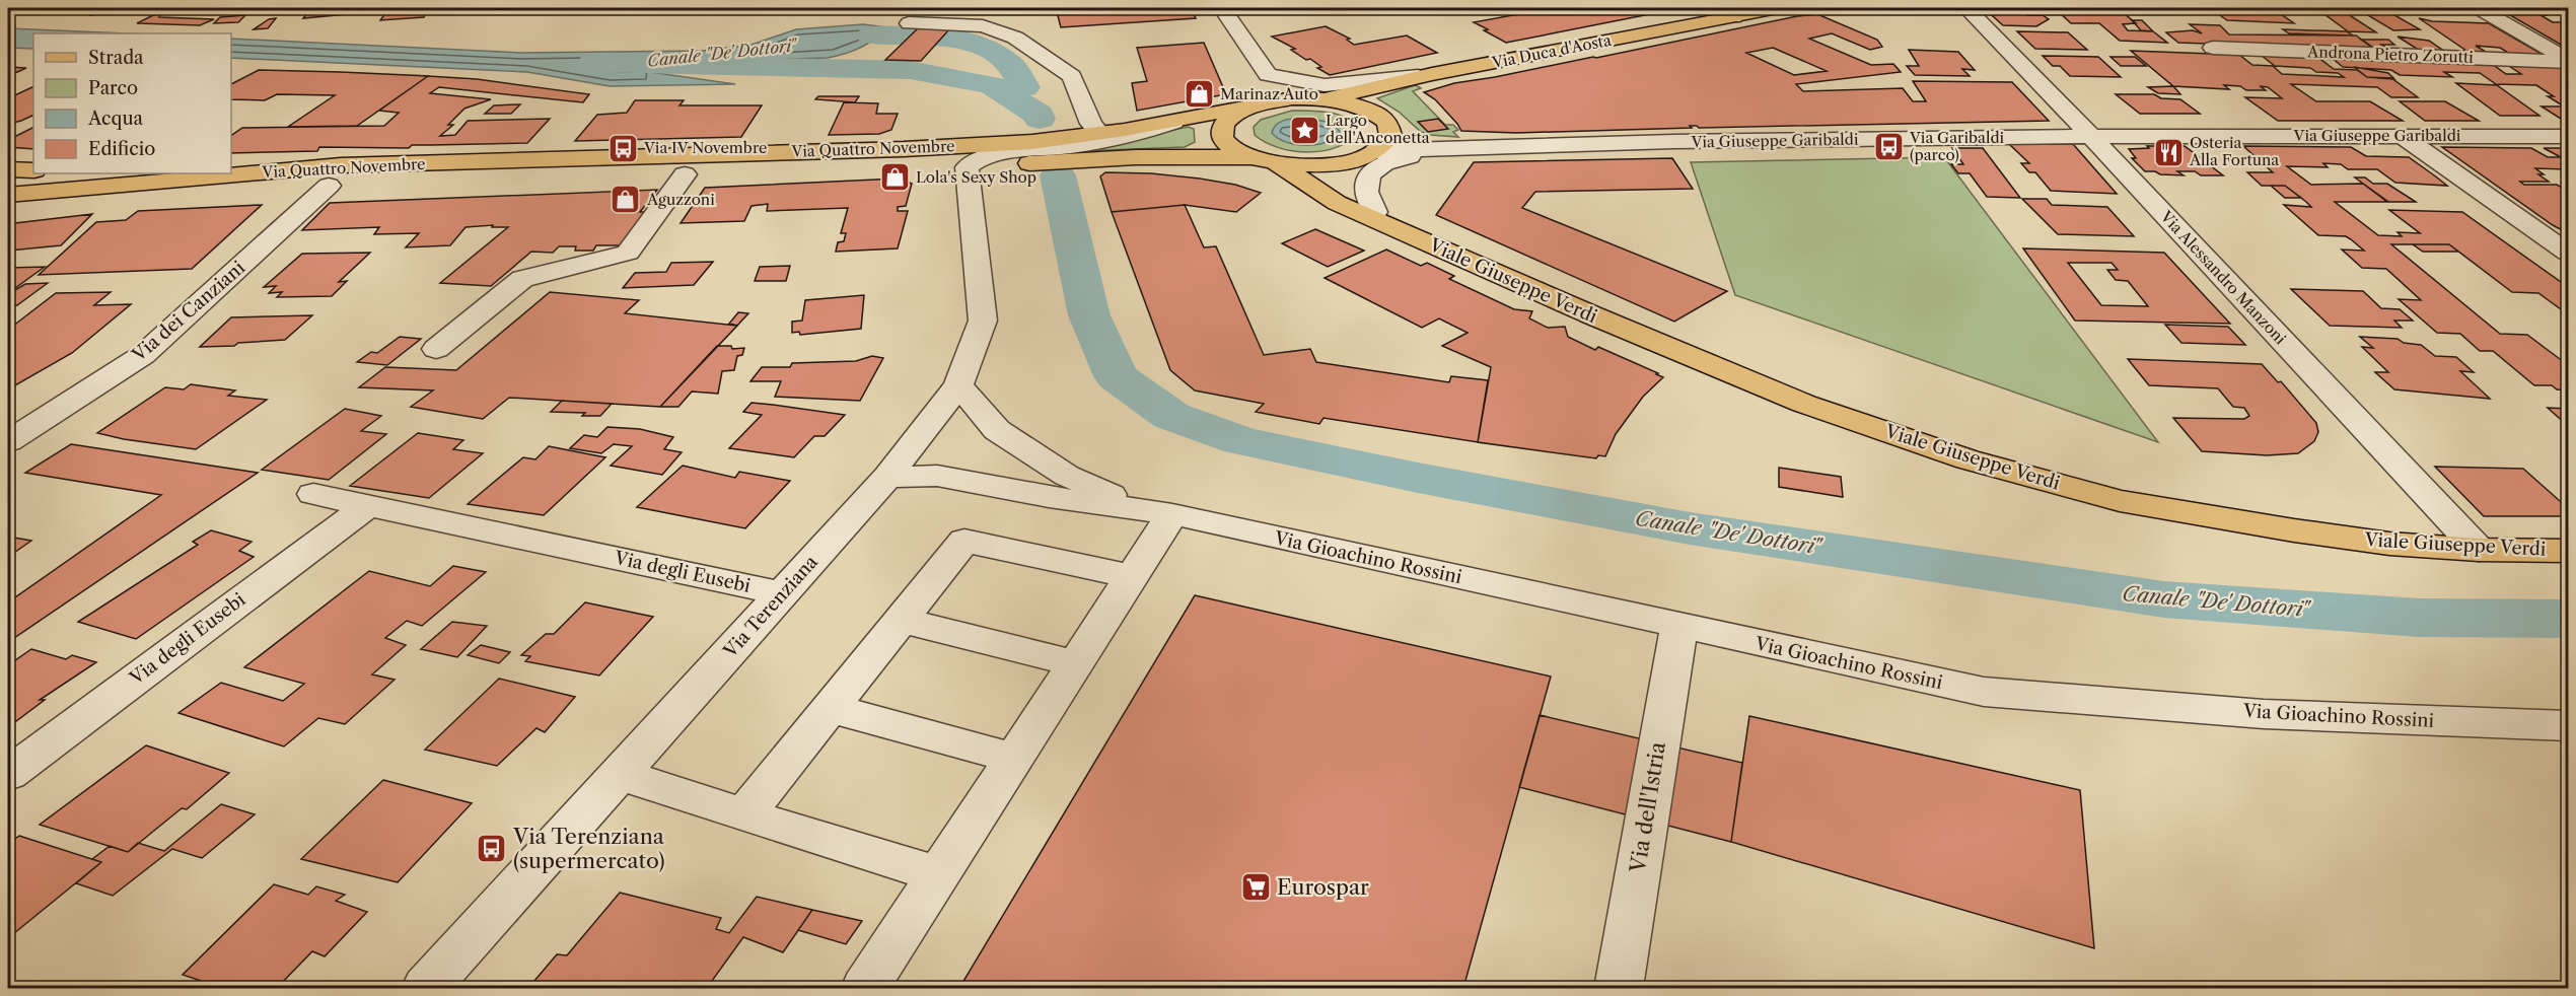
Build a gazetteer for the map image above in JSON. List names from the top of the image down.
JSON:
{
  "streets": {
    "main road": ["Via Duca d'Aosta", "Via Quattro Novembre", "Viale Giuseppe Verdi"],
    "street": [
      "Androna Pietro Zorutti",
      "Via Giuseppe Garibaldi",
      "Via Alessandro Manzoni",
      "Via dei Canziani",
      "Via Gioachino Rossini",
      "Via degli Eusebi",
      "Via Terenziana",
      "Via dell'Istria"
    ]
  },
  "crossings": [
    ["Via Giuseppe Garibaldi", "Via Alessandro Manzoni"],
    ["Via Quattro Novembre", "Via dei Canziani"],
    ["Via Quattro Novembre", "Via Terenziana"],
    ["Via Alessandro Manzoni", "Viale Giuseppe Verdi"],
    ["Via Gioachino Rossini", "Via Terenziana"],
    ["Via Gioachino Rossini", "Via dell'Istria"],
    ["Via degli Eusebi", "Via Terenziana"]
  ],
  "water": ["Canale \"De' Dottori\""],
  "places": {
    "shop": ["Marinaz Auto", "Lola's Sexy Shop", "Aguzzoni"],
    "place": ["Largo dell'Anconetta"],
    "bus stop": ["Via Garibaldi (parco)", "Via IV Novembre", "Via Terenziana (supermercato)"],
    "restaurant": ["Osteria Alla Fortuna"],
    "supermarket": ["Eurospar"]
  },
  "legend": [
    "Strada",
    "Parco",
    "Acqua",
    "Edificio"
  ]
}
